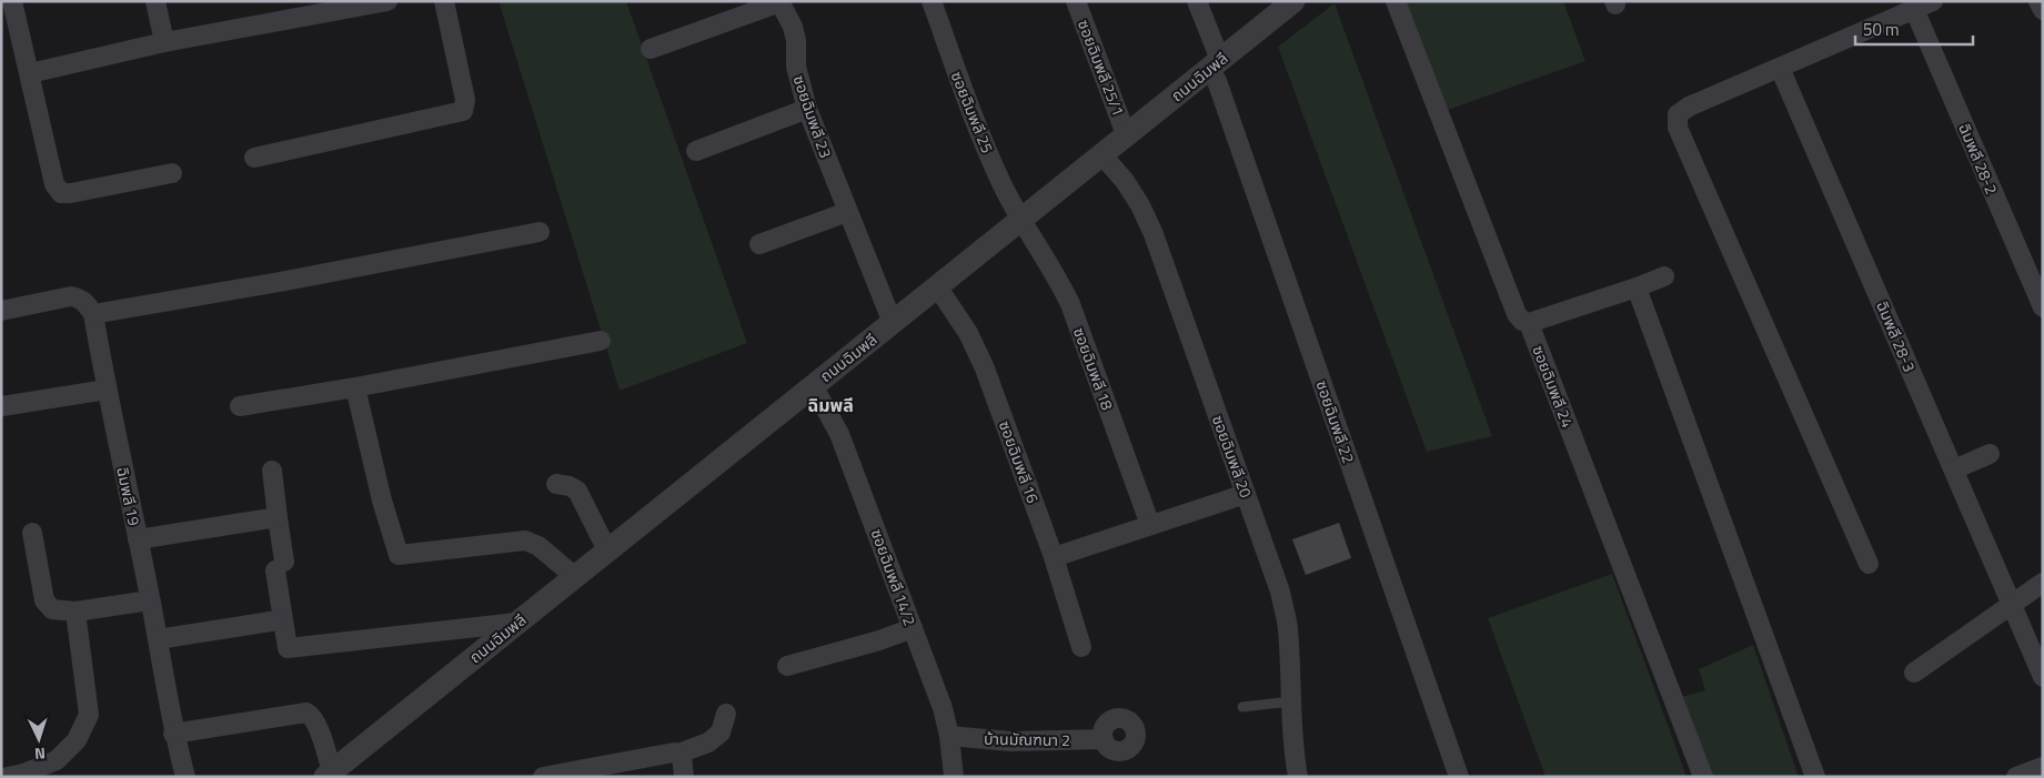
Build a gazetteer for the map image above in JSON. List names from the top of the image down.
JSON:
{
  "streets": {
    "street": [
      "ซอยฉิมพลี 25/1",
      "ถนนฉิมพลี",
      "ซอยฉิมพลี 25",
      "ซอยฉิมพลี 23",
      "ฉิมพลี 28-2",
      "ฉิมพลี 28-3",
      "ซอยฉิมพลี 18",
      "ซอยฉิมพลี 24",
      "ซอยฉิมพลี 22",
      "ซอยฉิมพลี 20",
      "ซอยฉิมพลี 16",
      "ฉิมพลี 19",
      "ซอยฉิมพลี 14/2",
      "บ้านมัณฑนา 2"
    ]
  },
  "crossings": [
    ["ซอยฉิมพลี 25/1", "ถนนฉิมพลี"],
    ["ถนนฉิมพลี", "ซอยฉิมพลี 25"],
    ["ถนนฉิมพลี", "ซอยฉิมพลี 23"],
    ["ถนนฉิมพลี", "ซอยฉิมพลี 18"],
    ["ถนนฉิมพลี", "ซอยฉิมพลี 22"],
    ["ถนนฉิมพลี", "ซอยฉิมพลี 20"],
    ["ถนนฉิมพลี", "ซอยฉิมพลี 16"],
    ["ถนนฉิมพลี", "ซอยฉิมพลี 14/2"],
    ["ซอยฉิมพลี 25", "ซอยฉิมพลี 18"],
    ["ซอยฉิมพลี 14/2", "บ้านมัณฑนา 2"]
  ],
  "districts": ["ฉิมพลี"],
  "scale_bar": "50 m",
  "north": "bottom"
}
